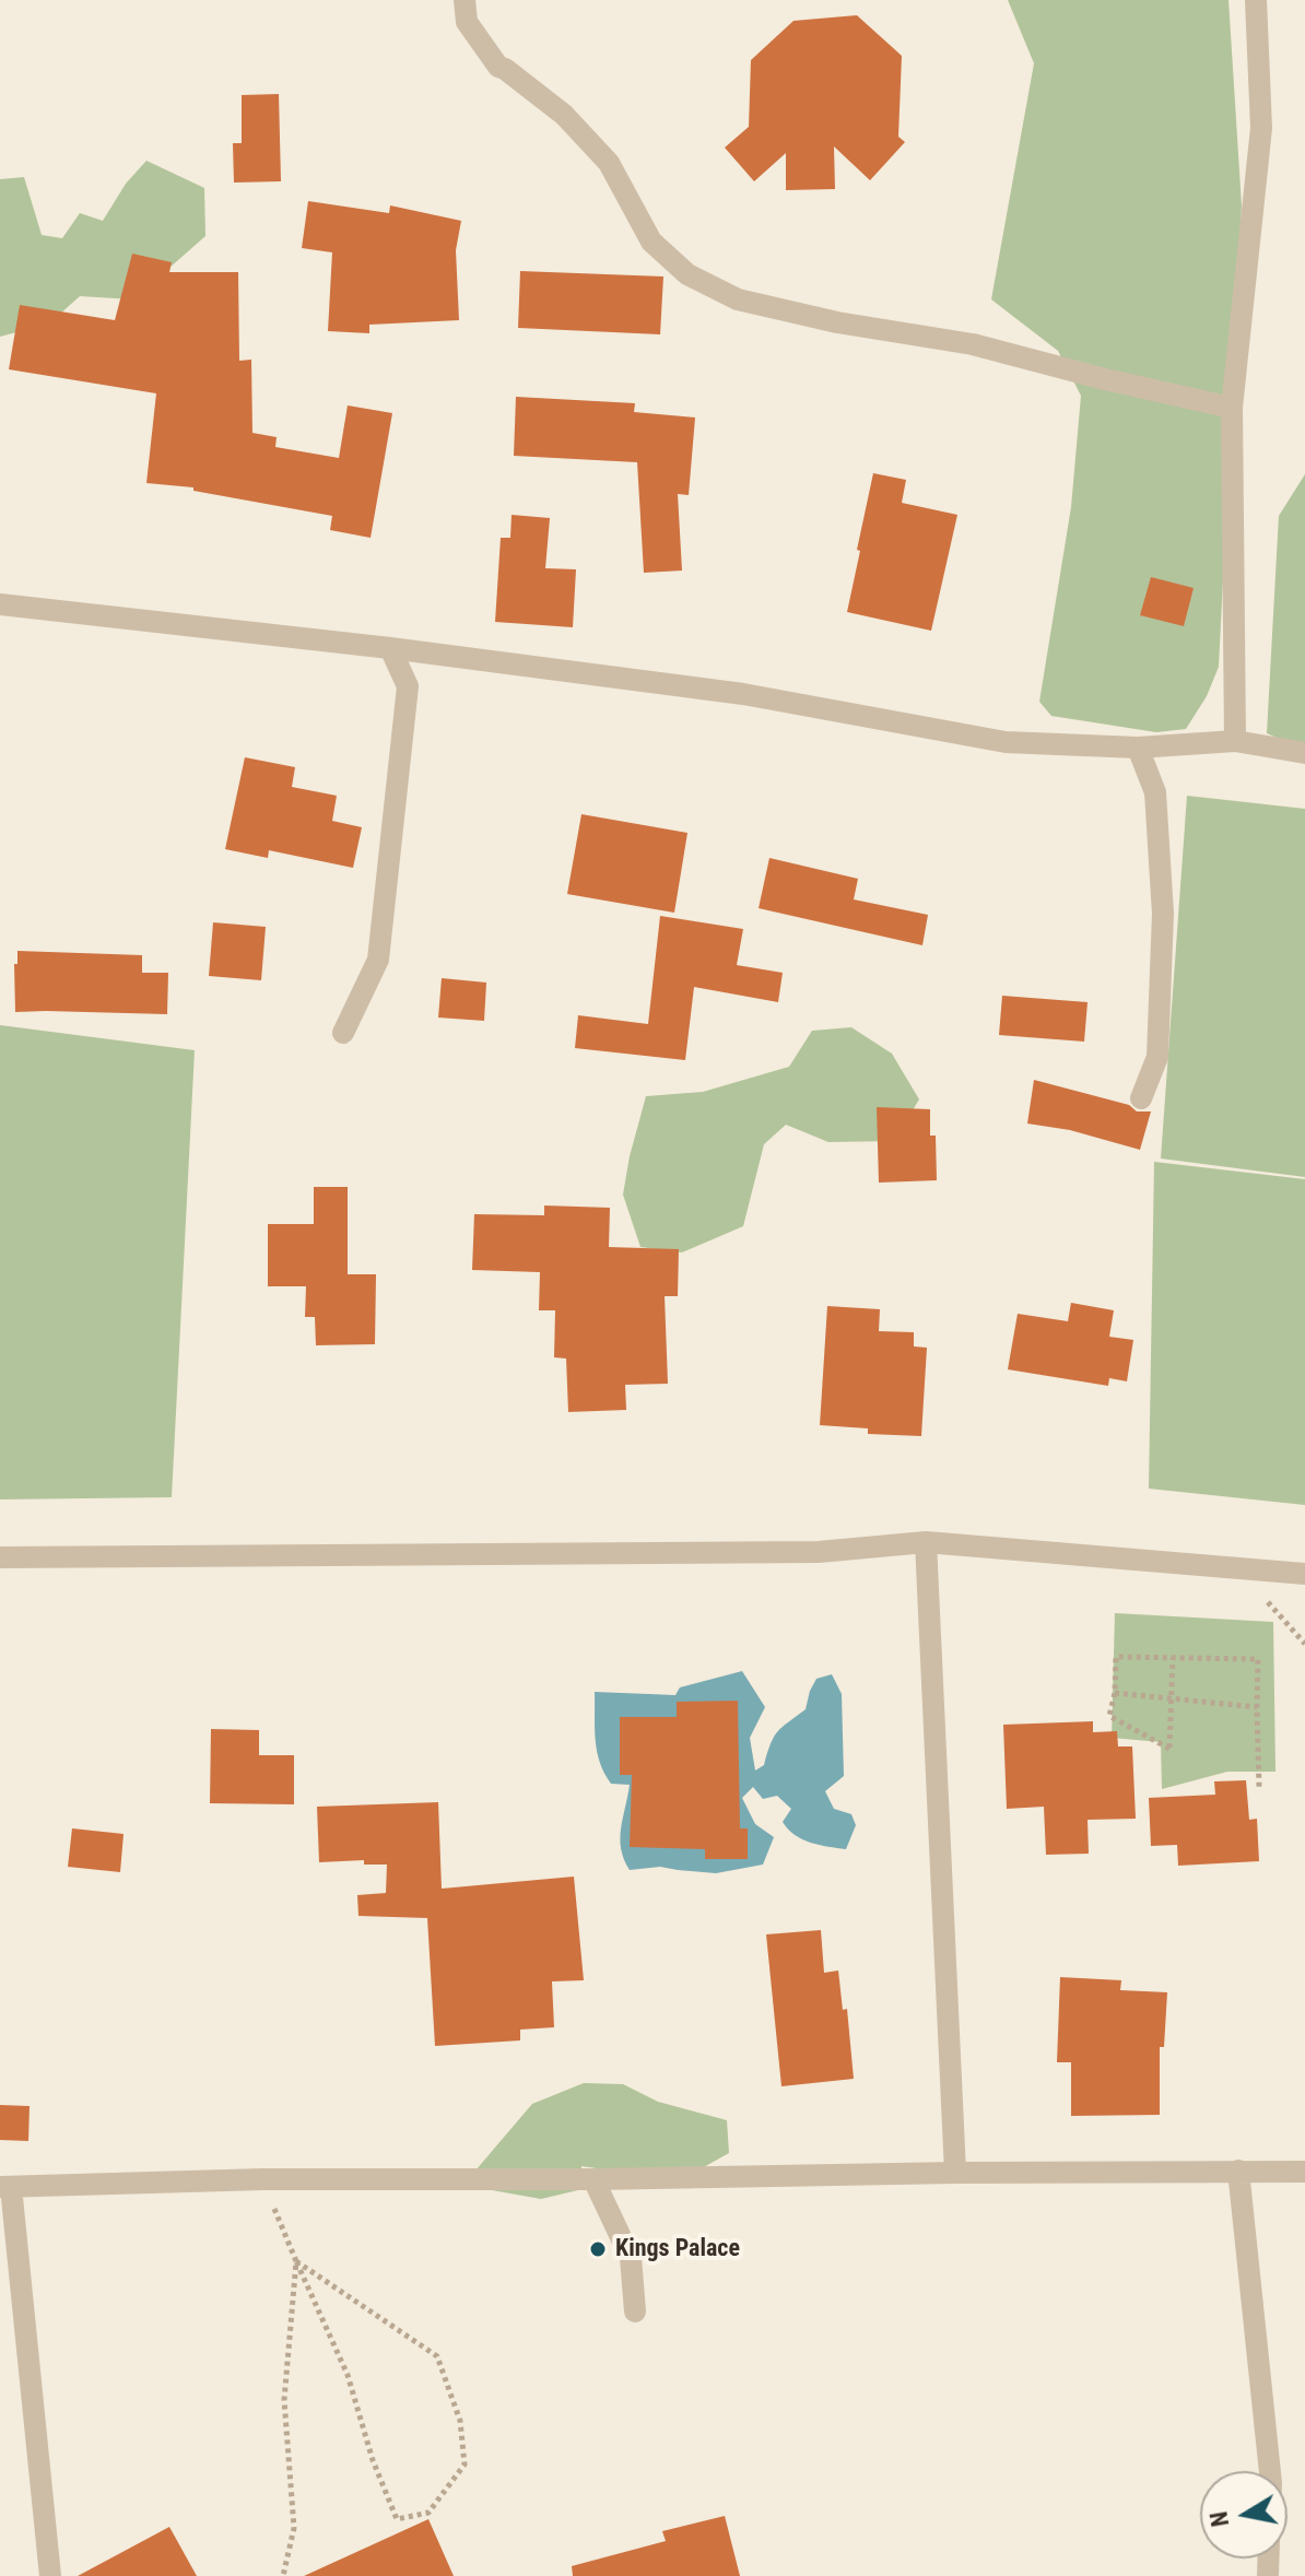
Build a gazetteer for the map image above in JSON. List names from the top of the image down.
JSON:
{
  "places": ["Kings Palace"],
  "north": "left"
}
